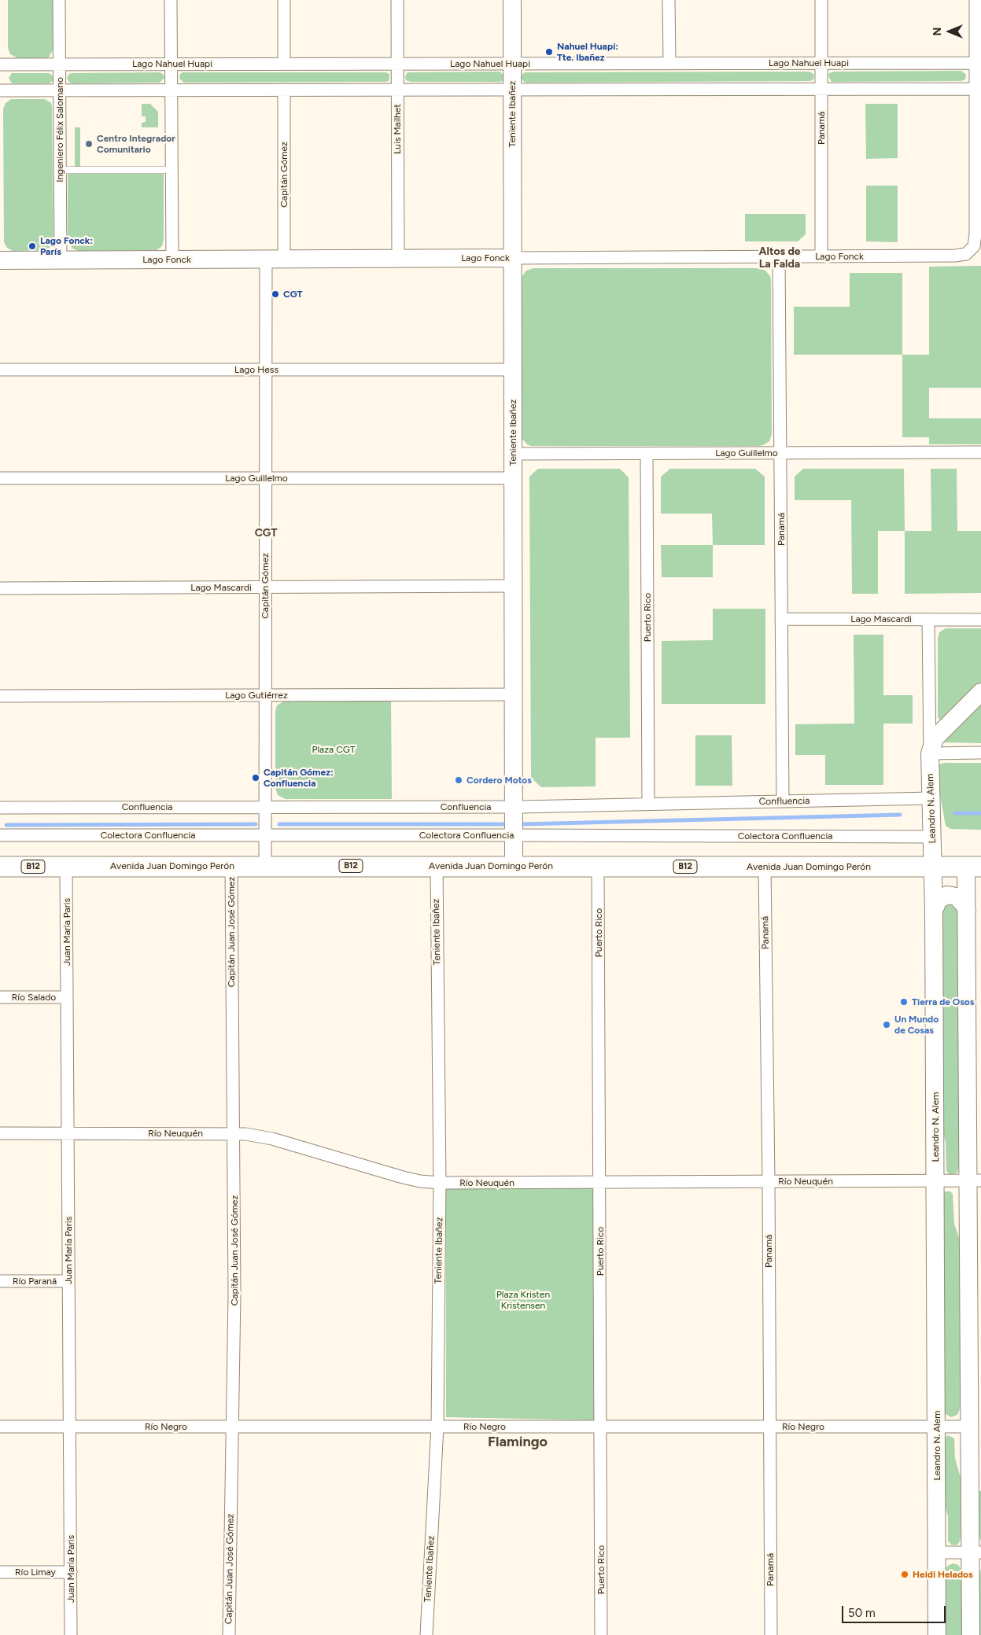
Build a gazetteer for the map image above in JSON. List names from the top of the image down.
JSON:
{
  "streets": {
    "main road": [
      "Teniente Ibañez",
      "Lago Fonck",
      "Leandro N. Alem",
      "Avenida Juan Domingo Perón",
      "B12"
    ],
    "street": [
      "Lago Nahuel Huapi",
      "Panamá",
      "Luis Mailhet",
      "Ingeniero Félix Salomano",
      "Capitán Gómez",
      "Lago Hess",
      "Lago Guillelmo",
      "Lago Mascardi",
      "Puerto Rico",
      "Lago Gutiérrez",
      "Confluencia",
      "Colectora Confluencia",
      "Juan María Paris",
      "Capitán Juan José Gómez",
      "Río Salado",
      "Río Neuquén",
      "Río Paraná",
      "Río Negro",
      "Río Limay"
    ]
  },
  "crossings": [
    ["Lago Nahuel Huapi", "Teniente Ibañez"],
    ["Lago Nahuel Huapi", "Panamá"],
    ["Lago Nahuel Huapi", "Luis Mailhet"],
    ["Lago Nahuel Huapi", "Ingeniero Félix Salomano"],
    ["Teniente Ibañez", "Lago Fonck"],
    ["Teniente Ibañez", "Lago Hess"],
    ["Teniente Ibañez", "Lago Guillelmo"],
    ["Teniente Ibañez", "Lago Mascardi"],
    ["Teniente Ibañez", "Lago Gutiérrez"],
    ["Teniente Ibañez", "Confluencia"],
    ["Teniente Ibañez", "Colectora Confluencia"],
    ["Teniente Ibañez", "Avenida Juan Domingo Perón"],
    ["Teniente Ibañez", "Río Neuquén"],
    ["Teniente Ibañez", "Río Negro"],
    ["Panamá", "Lago Fonck"],
    ["Panamá", "Lago Guillelmo"],
    ["Panamá", "Lago Mascardi"],
    ["Panamá", "Confluencia"],
    ["Panamá", "Avenida Juan Domingo Perón"],
    ["Panamá", "Río Neuquén"],
    ["Panamá", "Río Negro"],
    ["Luis Mailhet", "Lago Fonck"],
    ["Ingeniero Félix Salomano", "Lago Fonck"],
    ["Capitán Gómez", "Lago Fonck"],
    ["Capitán Gómez", "Lago Hess"],
    ["Capitán Gómez", "Lago Guillelmo"],
    ["Capitán Gómez", "Lago Mascardi"],
    ["Capitán Gómez", "Lago Gutiérrez"],
    ["Capitán Gómez", "Confluencia"],
    ["Capitán Gómez", "Colectora Confluencia"],
    ["Capitán Gómez", "Avenida Juan Domingo Perón"],
    ["Lago Guillelmo", "Puerto Rico"],
    ["Lago Mascardi", "Leandro N. Alem"],
    ["Puerto Rico", "Confluencia"],
    ["Puerto Rico", "Avenida Juan Domingo Perón"],
    ["Puerto Rico", "Río Neuquén"],
    ["Puerto Rico", "Río Negro"],
    ["Confluencia", "Leandro N. Alem"],
    ["Leandro N. Alem", "Colectora Confluencia"],
    ["Leandro N. Alem", "Avenida Juan Domingo Perón"],
    ["Leandro N. Alem", "Río Neuquén"],
    ["Leandro N. Alem", "Río Negro"],
    ["Avenida Juan Domingo Perón", "Juan María Paris"],
    ["Avenida Juan Domingo Perón", "Capitán Juan José Gómez"],
    ["Juan María Paris", "Río Salado"],
    ["Juan María Paris", "Río Neuquén"],
    ["Juan María Paris", "Río Paraná"],
    ["Juan María Paris", "Río Negro"],
    ["Juan María Paris", "Río Limay"],
    ["Capitán Juan José Gómez", "Río Neuquén"],
    ["Capitán Juan José Gómez", "Río Negro"]
  ],
  "districts": ["Altos de La Falda", "CGT", "Flamingo"],
  "parks": ["Plaza CGT", "Plaza Kristen Kristensen"],
  "places": [
    "Nahuel Huapi: Tte. Ibañez",
    "Centro Integrador Comunitario",
    "Lago Fonck: París",
    "CGT",
    "Capitán Gómez: Confluencia",
    "Cordero Motos",
    "Tierra de Osos",
    "Un Mundo de Cosas",
    "Heidi Helados"
  ],
  "scale_bar": "50 m",
  "north": "left"
}
